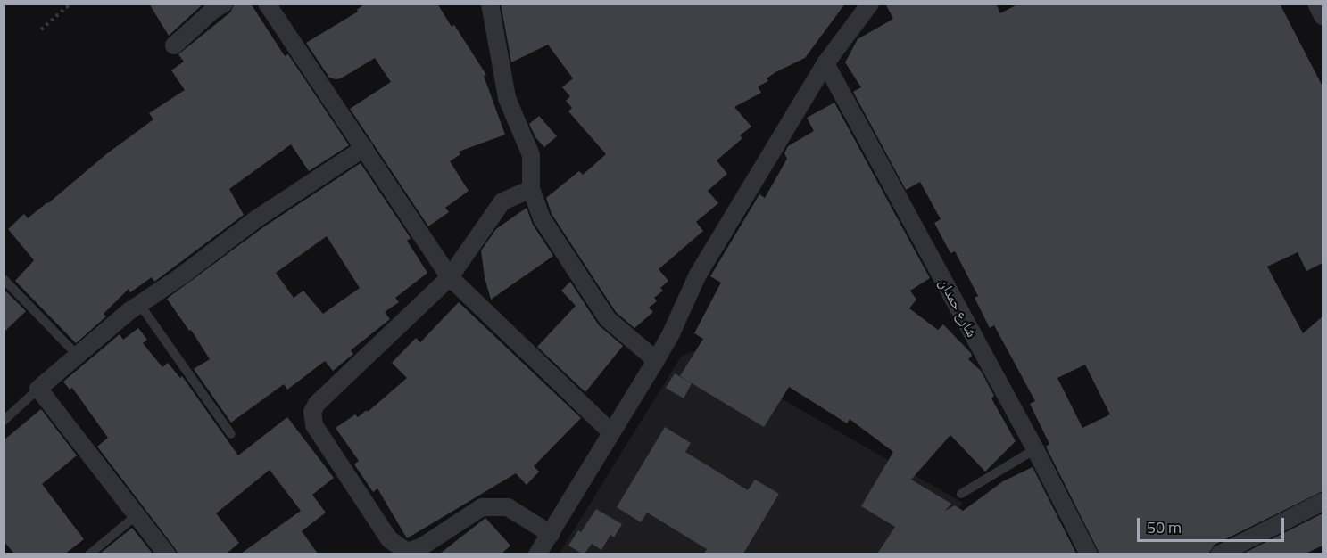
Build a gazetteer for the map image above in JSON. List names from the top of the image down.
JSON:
{
  "streets": {
    "street": ["شارع حمدان"]
  },
  "scale_bar": "50 m"
}
